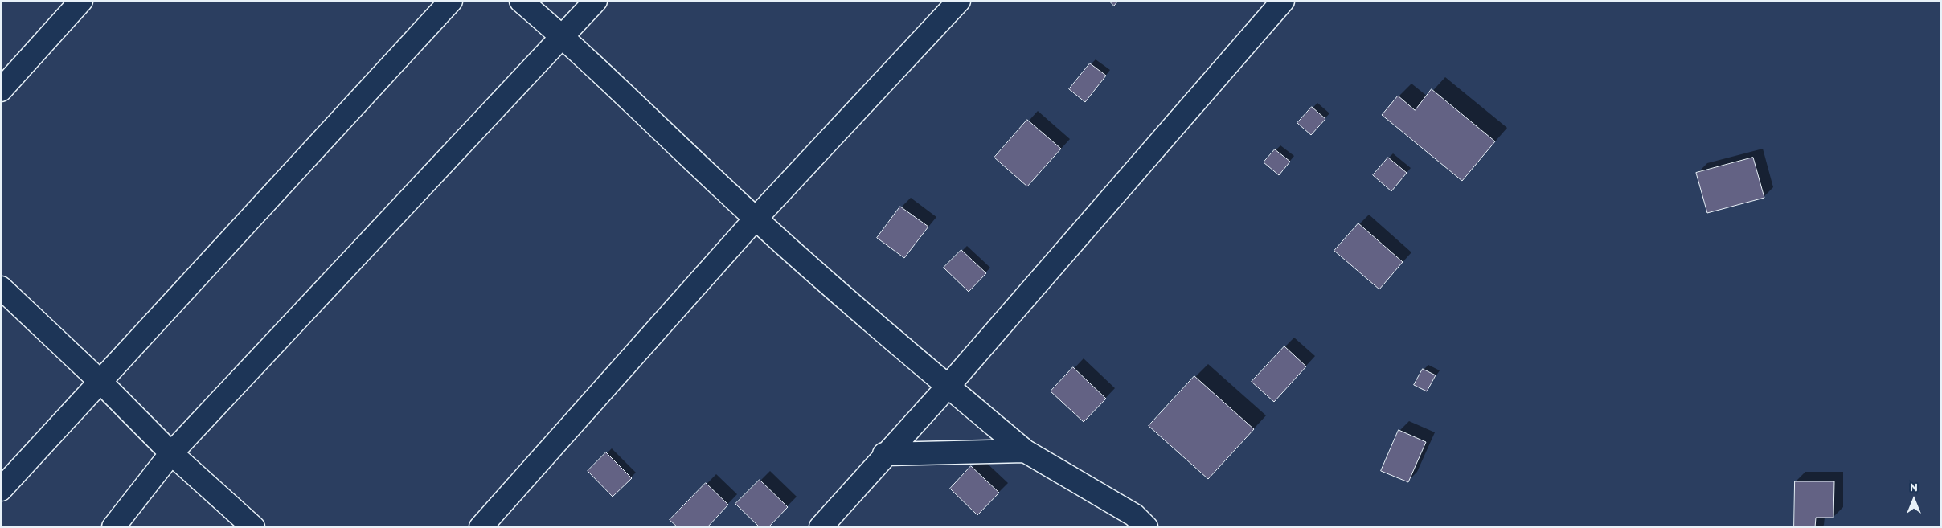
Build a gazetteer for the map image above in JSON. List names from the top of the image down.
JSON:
{
  "north": "top"
}
